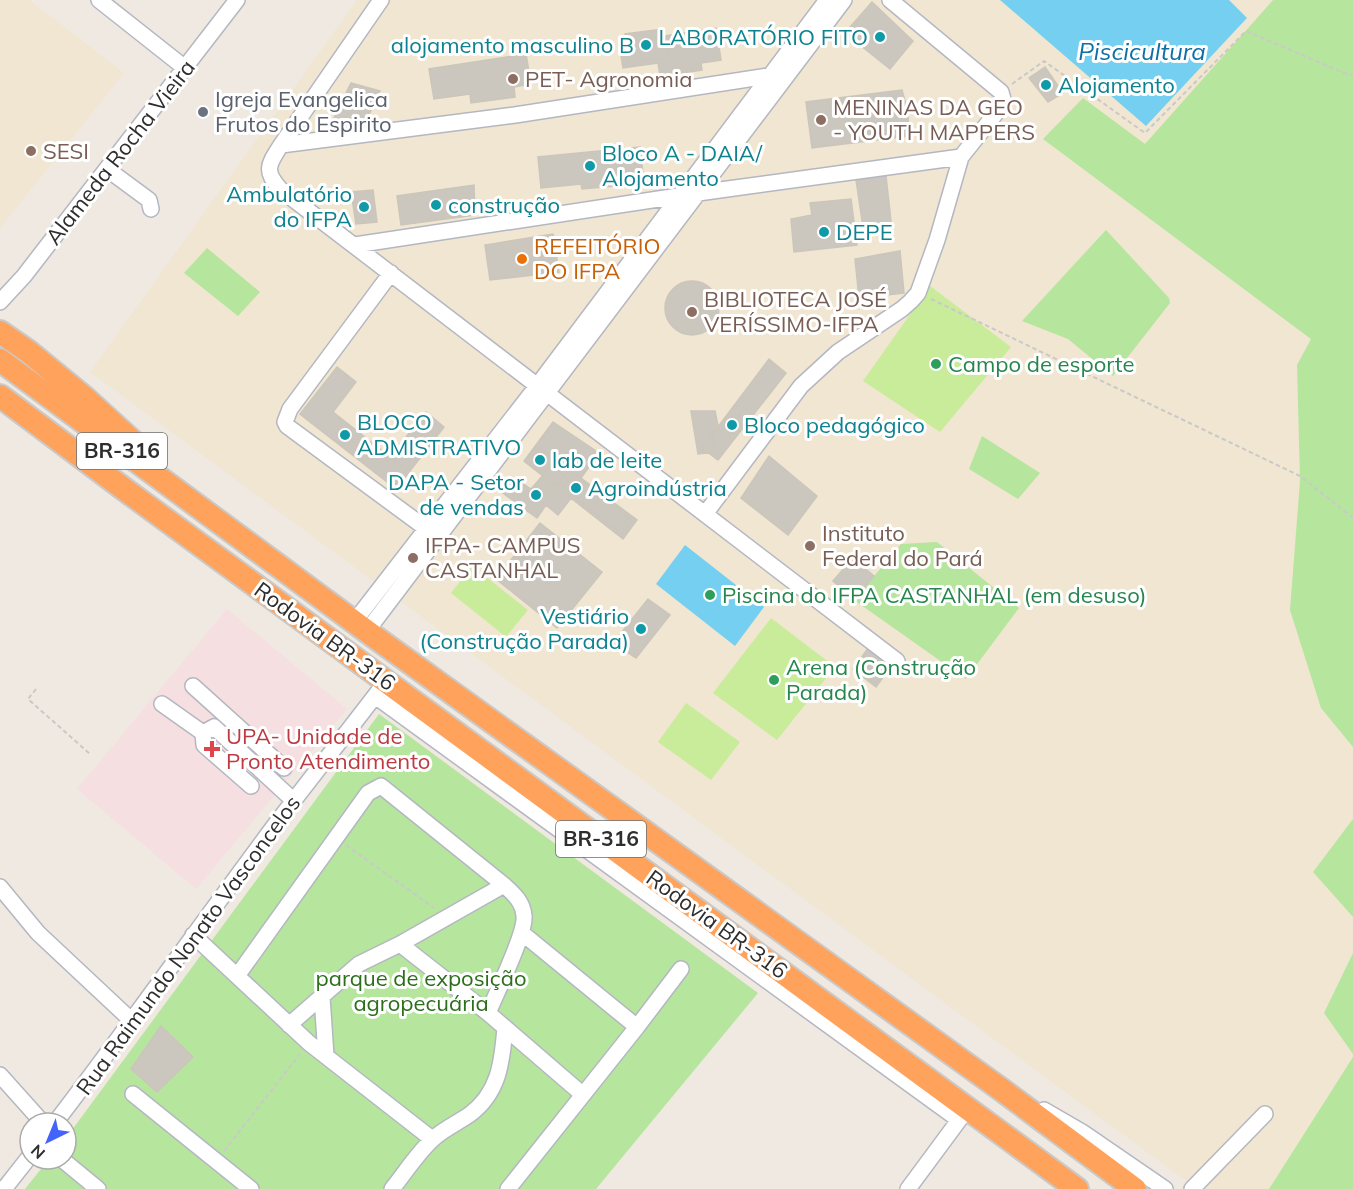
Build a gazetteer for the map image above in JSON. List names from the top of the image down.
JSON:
{
  "streets": {
    "highway": ["BR-316", "Rodovia BR-316"],
    "street": ["Alameda Rocha Vieira", "Rua Raimundo Nonato Vasconcelos"]
  },
  "crossings": [
    ["BR-316", "Rodovia BR-316"],
    ["Rodovia BR-316", "Rua Raimundo Nonato Vasconcelos"]
  ],
  "water": ["Piscicultura"],
  "parks": ["parque de exposição agropecuária"],
  "places": {
    "other": [
      "LABORATÓRIO FITO",
      "alojamento masculino B",
      "PET- Agronomia",
      "Alojamento",
      "Igreja Evangelica Frutos do Espirito",
      "MENINAS DA GEO - YOUTH MAPPERS",
      "SESI",
      "Bloco A - DAIA/ Alojamento",
      "construção",
      "Ambulatório do IFPA",
      "DEPE",
      "REFEITÓRIO DO IFPA",
      "BIBLIOTECA JOSÉ VERÍSSIMO-IFPA",
      "Campo de esporte",
      "Bloco pedagógico",
      "BLOCO ADMISTRATIVO",
      "lab de leite",
      "Agroindústria",
      "DAPA - Setor de vendas",
      "Instituto Federal do Pará",
      "IFPA- CAMPUS CASTANHAL",
      "Piscina do IFPA CASTANHAL (em desuso)",
      "Vestiário (Construção Parada)",
      "Arena (Construção Parada)"
    ],
    "health": ["UPA- Unidade de Pronto Atendimento"]
  },
  "north": "bottom left"
}
